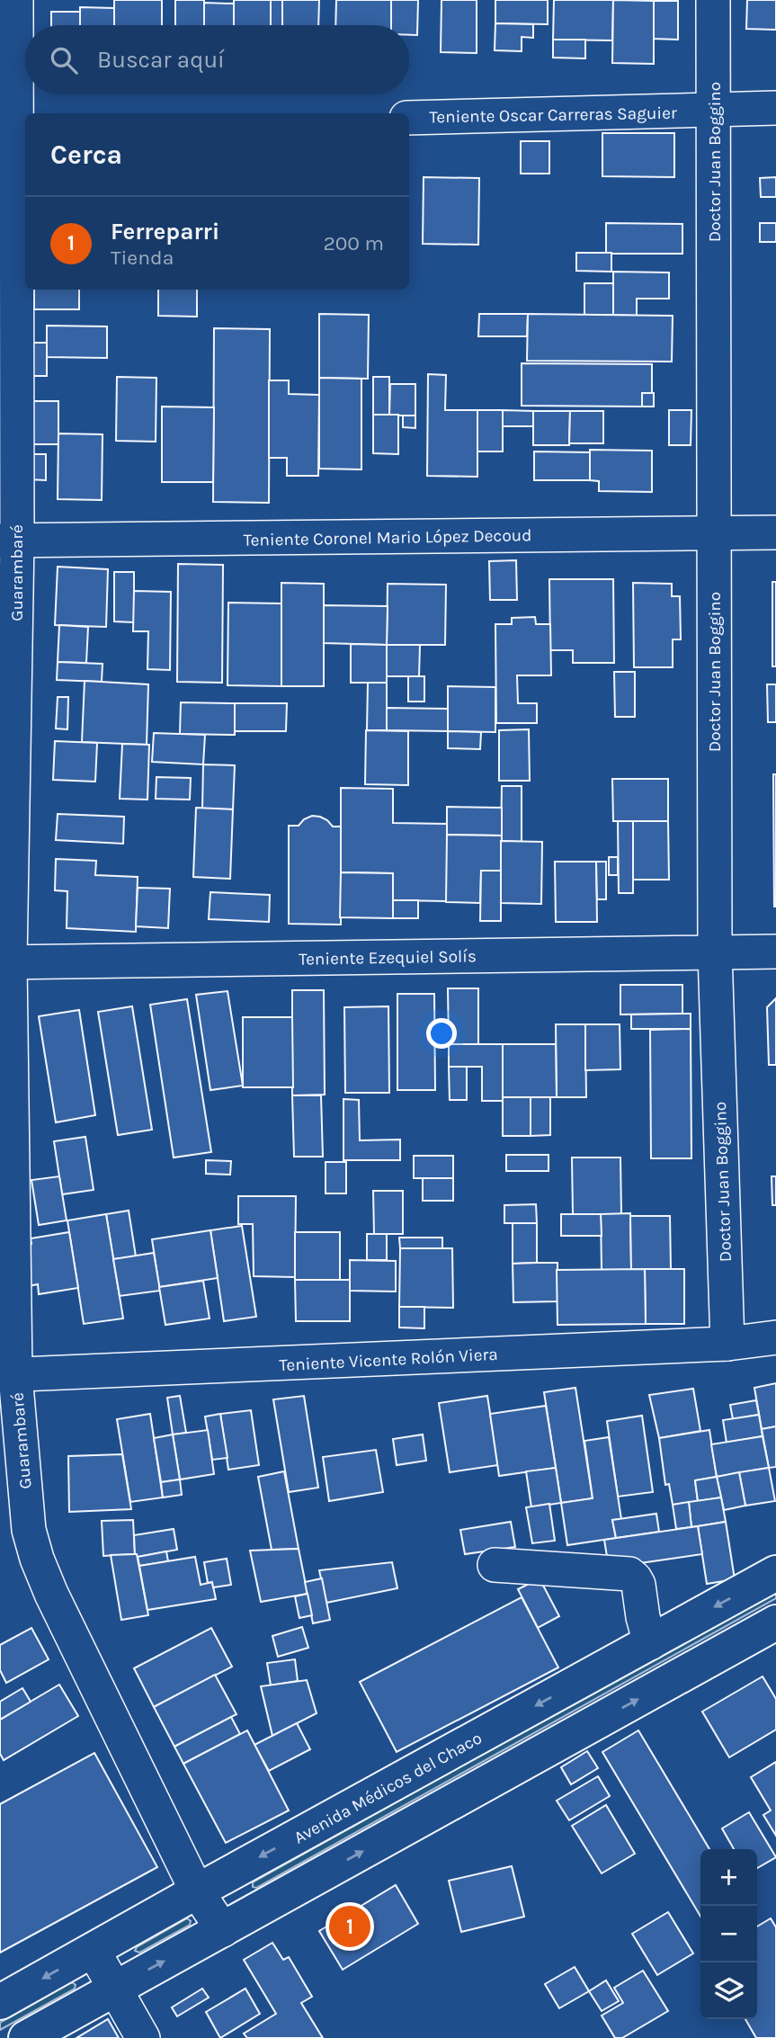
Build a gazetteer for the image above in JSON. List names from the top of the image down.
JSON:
{
  "streets": {
    "main road": ["Avenida Médicos del Chaco"],
    "street": [
      "Teniente Oscar Carreras Saguier",
      "Doctor Juan Boggino",
      "Teniente Coronel Mario López Decoud",
      "Guarambaré",
      "Teniente Ezequiel Solís",
      "Teniente Vicente Rolón Viera"
    ]
  },
  "crossings": [
    ["Teniente Oscar Carreras Saguier", "Doctor Juan Boggino"],
    ["Doctor Juan Boggino", "Teniente Coronel Mario López Decoud"],
    ["Doctor Juan Boggino", "Teniente Ezequiel Solís"],
    ["Doctor Juan Boggino", "Teniente Vicente Rolón Viera"],
    ["Teniente Coronel Mario López Decoud", "Guarambaré"],
    ["Guarambaré", "Teniente Ezequiel Solís"],
    ["Guarambaré", "Teniente Vicente Rolón Viera"],
    ["Guarambaré", "Avenida Médicos del Chaco"]
  ],
  "page": {
    "search": "Buscar aquí",
    "heading": "Cerca",
    "list": [
      {
        "mark": "1",
        "name": "Ferreparri",
        "note": "Tienda",
        "value": "200 m"
      }
    ],
    "map_buttons": ["+", "−"],
    "pins": "1"
  }
}
